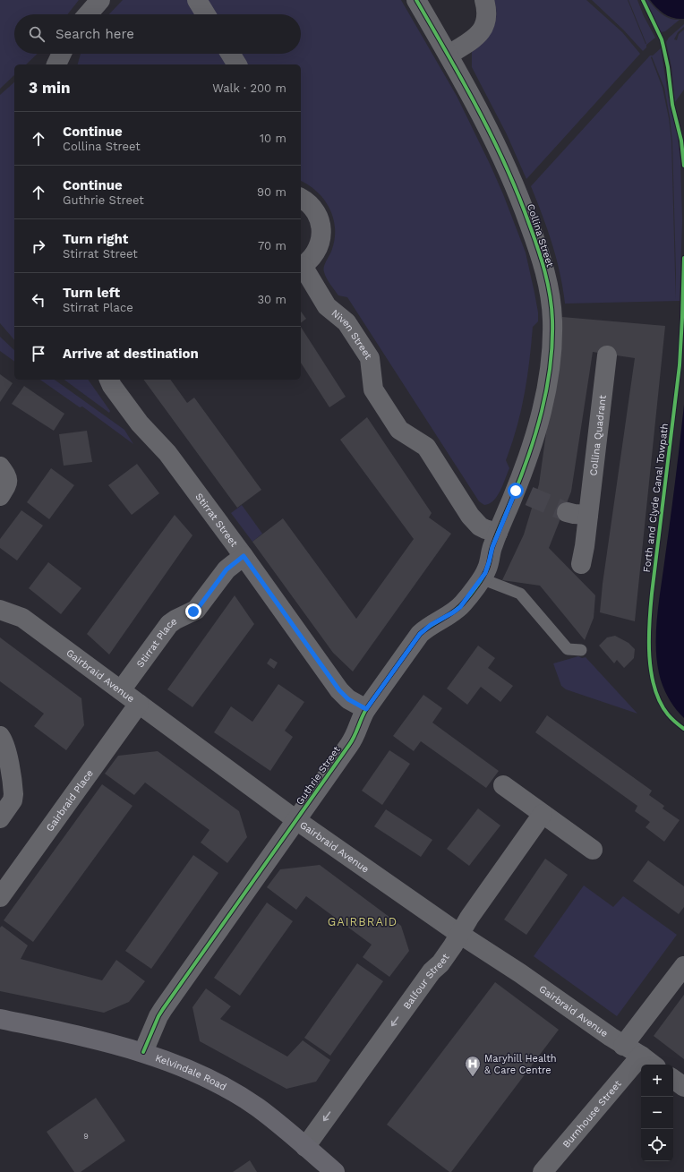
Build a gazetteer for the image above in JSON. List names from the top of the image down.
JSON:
{
  "streets": {
    "street": [
      "Collina Street",
      "Niven Street",
      "Collina Quadrant",
      "Stirrat Street",
      "Stirrat Place",
      "Gairbraid Avenue",
      "Guthrie Street",
      "Gairbraid Place",
      "Balfour Street",
      "Kelvindale Road",
      "Burnhouse Street"
    ],
    "cycle path": ["Forth and Clyde Canal Towpath"]
  },
  "crossings": [
    ["Collina Street", "Niven Street"],
    ["Collina Street", "Guthrie Street"],
    ["Niven Street", "Guthrie Street"],
    ["Stirrat Street", "Stirrat Place"],
    ["Stirrat Street", "Guthrie Street"],
    ["Stirrat Place", "Gairbraid Avenue"],
    ["Gairbraid Avenue", "Guthrie Street"],
    ["Gairbraid Avenue", "Gairbraid Place"],
    ["Gairbraid Avenue", "Balfour Street"],
    ["Gairbraid Avenue", "Burnhouse Street"],
    ["Guthrie Street", "Kelvindale Road"],
    ["Balfour Street", "Kelvindale Road"]
  ],
  "one_way": ["Balfour Street"],
  "districts": ["GAIRBRAID"],
  "places": {
    "hospital": ["Maryhill Health & Care Centre"]
  },
  "house_numbers": ["9"],
  "page": {
    "search": "Search here",
    "heading": ["3 min", "Walk · 200 m"],
    "list": [
      ["Continue", "Collina Street", "10 m"],
      ["Continue", "Guthrie Street", "90 m"],
      ["Turn right", "Stirrat Street", "70 m"],
      ["Turn left", "Stirrat Place", "30 m"],
      "Arrive at destination"
    ],
    "map_buttons": ["+", "−"]
  }
}
